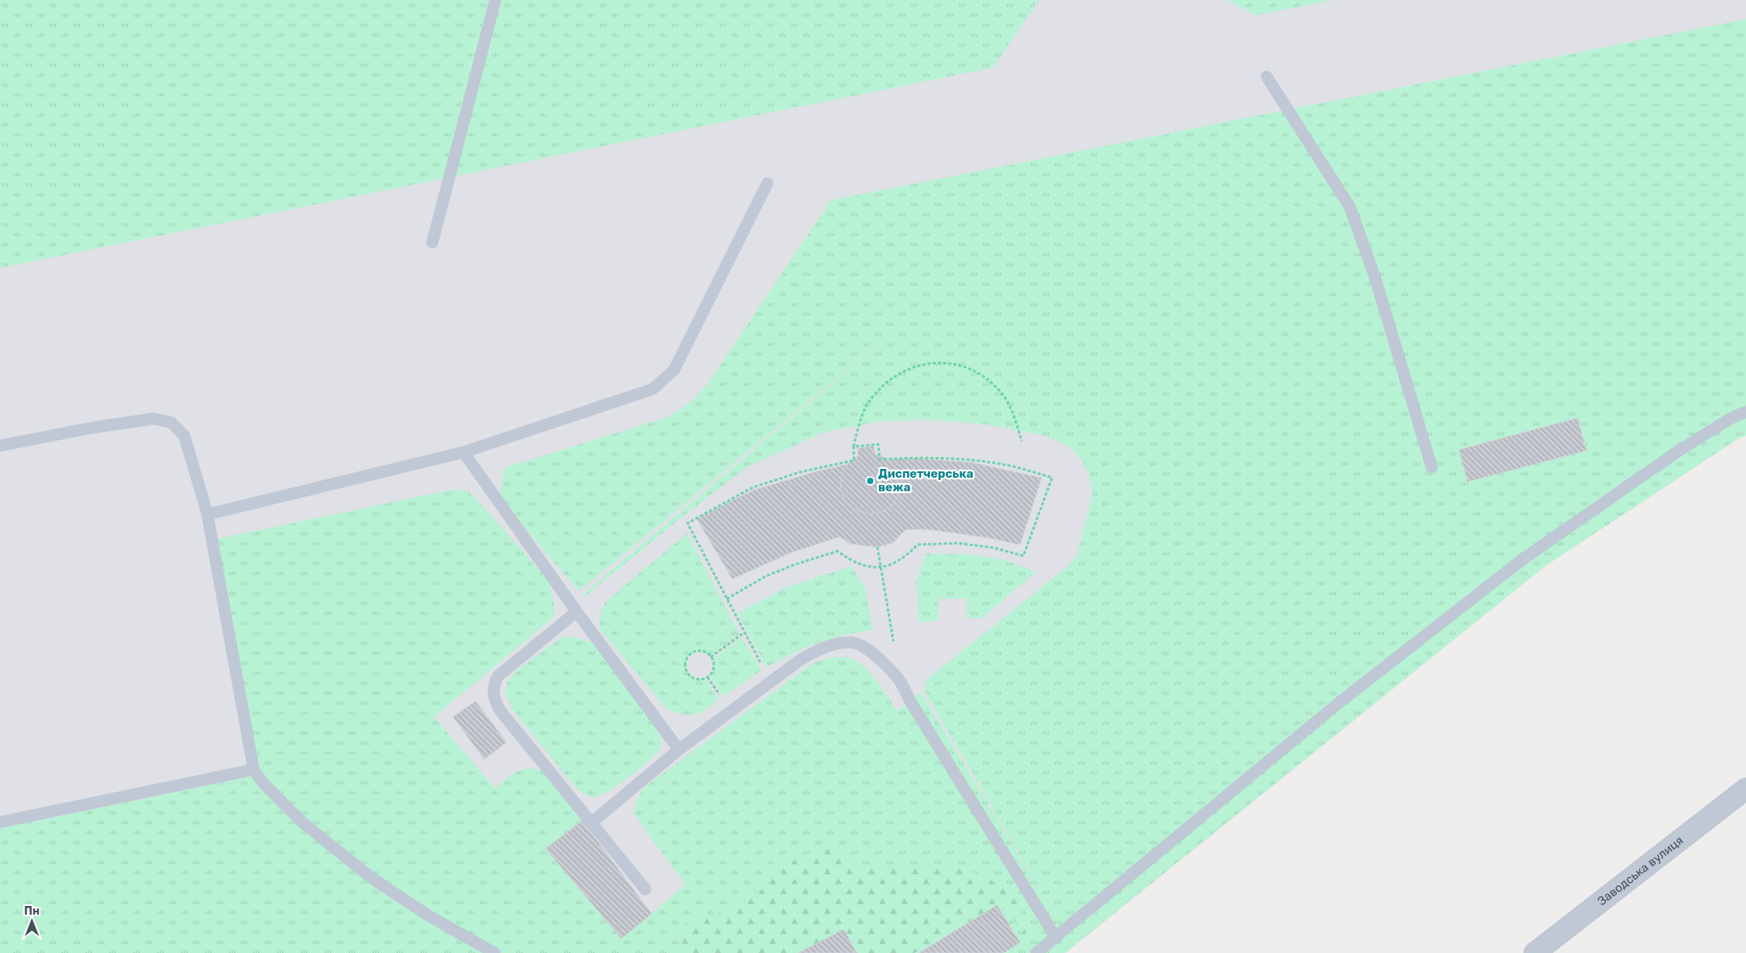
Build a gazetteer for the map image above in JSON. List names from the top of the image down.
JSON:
{
  "streets": {
    "street": ["Заводська вулиця"]
  },
  "places": ["Диспетчерська вежа"],
  "north": "top"
}
